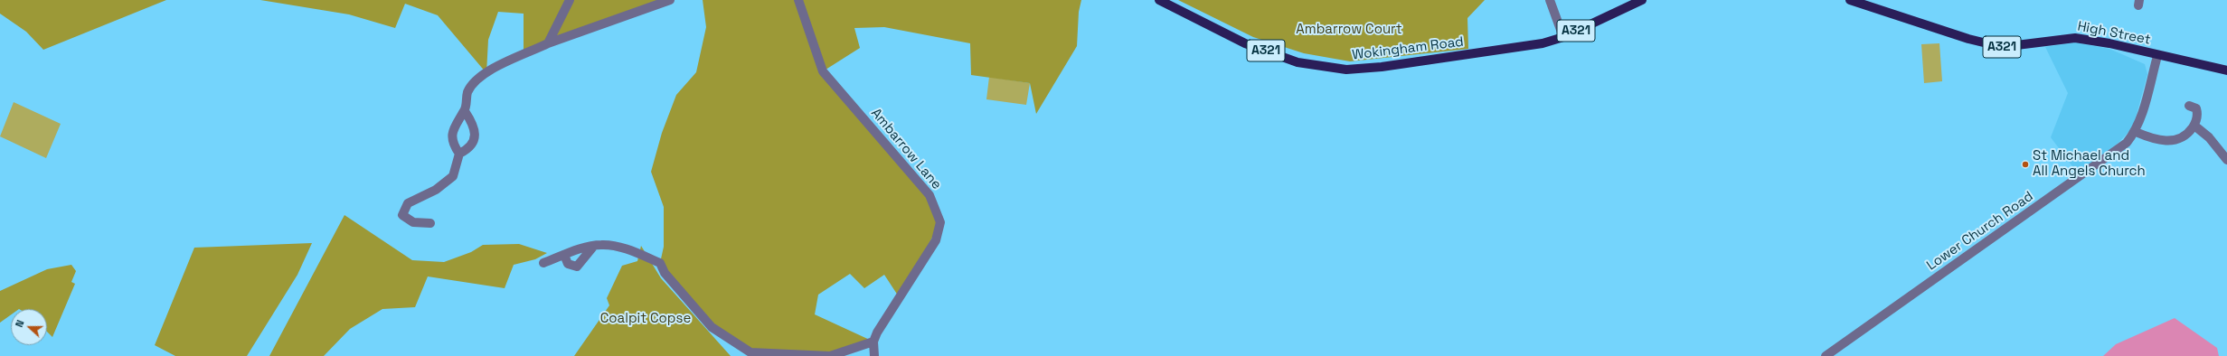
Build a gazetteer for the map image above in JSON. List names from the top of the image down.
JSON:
{
  "streets": {
    "main road": ["A321", "High Street", "Wokingham Road"],
    "street": ["Ambarrow Lane", "Lower Church Road"]
  },
  "crossings": [
    ["High Street", "Lower Church Road"]
  ],
  "parks": ["Ambarrow Court", "Coalpit Copse"],
  "places": ["St Michael and All Angels Church"],
  "north": "left"
}
